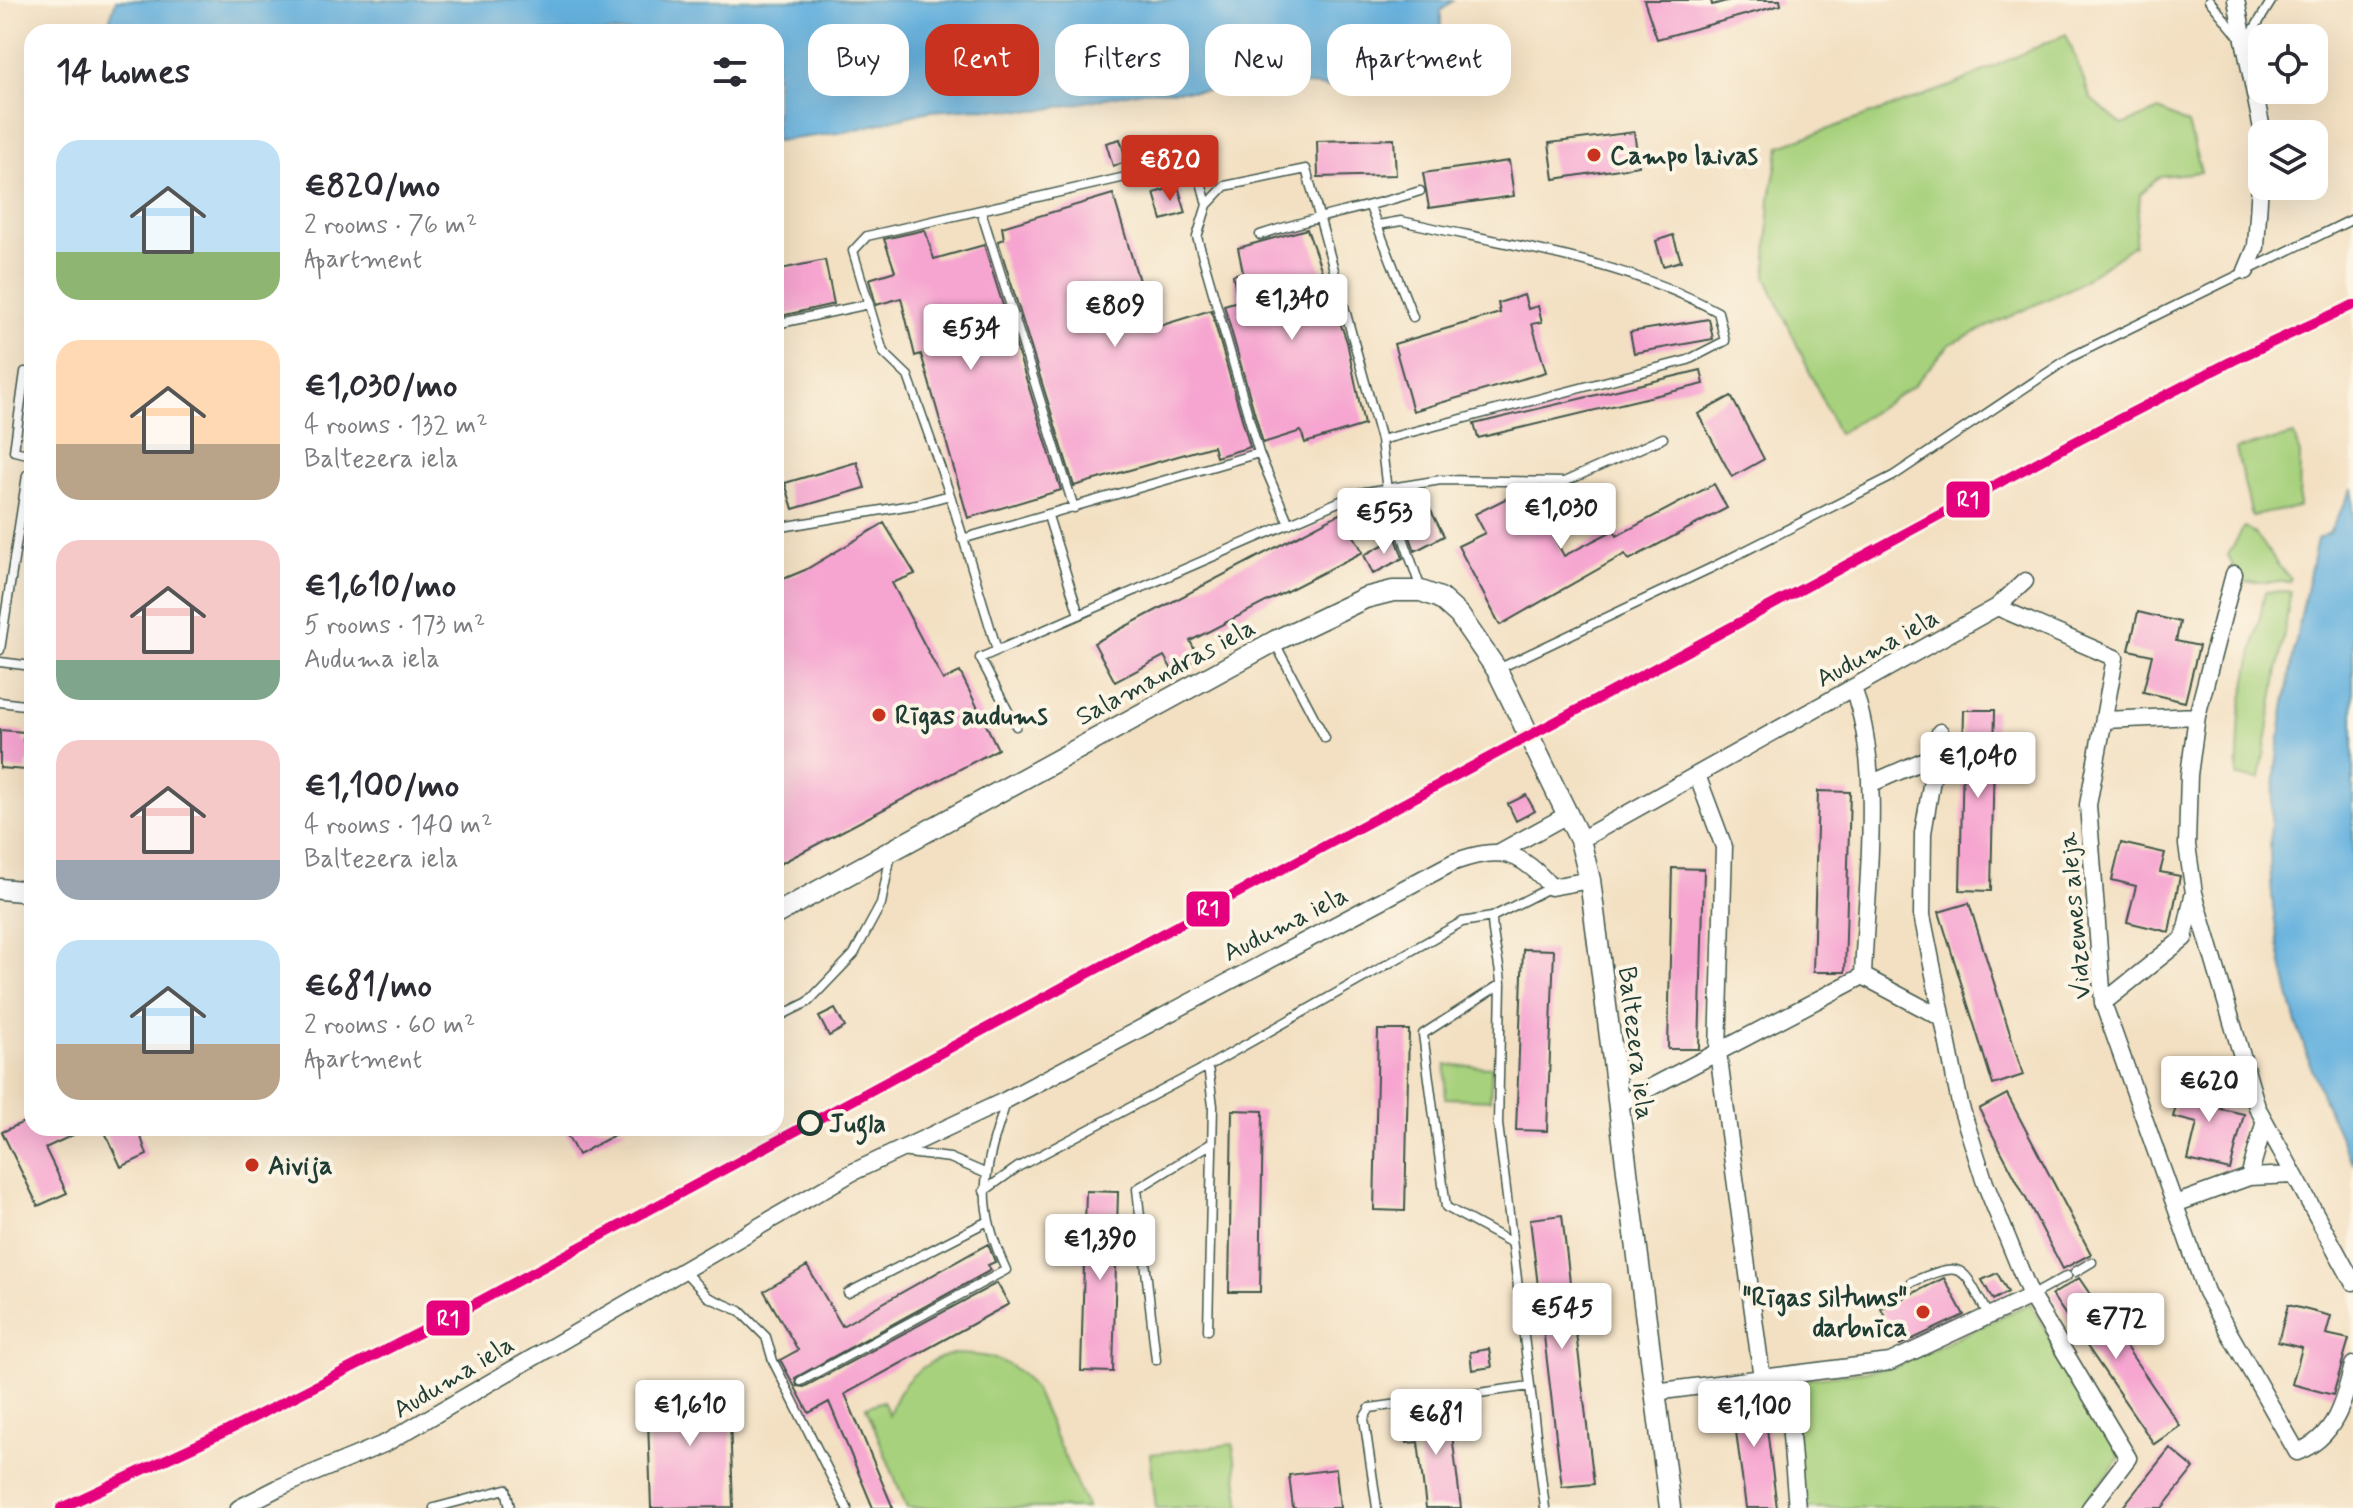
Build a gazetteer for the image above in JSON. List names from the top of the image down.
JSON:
{
  "streets": {
    "street": [
      "Auduma iela",
      "Salamandras iela",
      "Vidzemes aleja",
      "Baltezera iela"
    ]
  },
  "crossings": [
    ["Auduma iela", "Vidzemes aleja"],
    ["Auduma iela", "Baltezera iela"],
    ["Salamandras iela", "Baltezera iela"]
  ],
  "places": [
    "Campo laivas",
    "Rīgas audums",
    "Jugla",
    "Aivija",
    "\"Rīgas siltums\" darbnīca"
  ],
  "lines": ["transit line R1"],
  "page": {
    "chip": [
      "Buy",
      "Rent",
      "Filters",
      "New",
      "Apartment"
    ],
    "heading": "14 homes",
    "list": [
      {
        "name": "€820/mo",
        "note": "2 rooms · 76 m² · Apartment"
      },
      {
        "name": "€1,030/mo",
        "note": "4 rooms · 132 m² · Baltezera iela"
      },
      {
        "name": "€1,610/mo",
        "note": "5 rooms · 173 m² · Auduma iela"
      },
      {
        "name": "€1,100/mo",
        "note": "4 rooms · 140 m² · Baltezera iela"
      },
      {
        "name": "€681/mo",
        "note": "2 rooms · 60 m² · Apartment"
      }
    ],
    "price": [
      "€820",
      "€1,340",
      "€809",
      "€534",
      "€1,030",
      "€553",
      "€1,040",
      "€620",
      "€1,390",
      "€545",
      "€772",
      "€1,610",
      "€1,100",
      "€681"
    ]
  }
}
